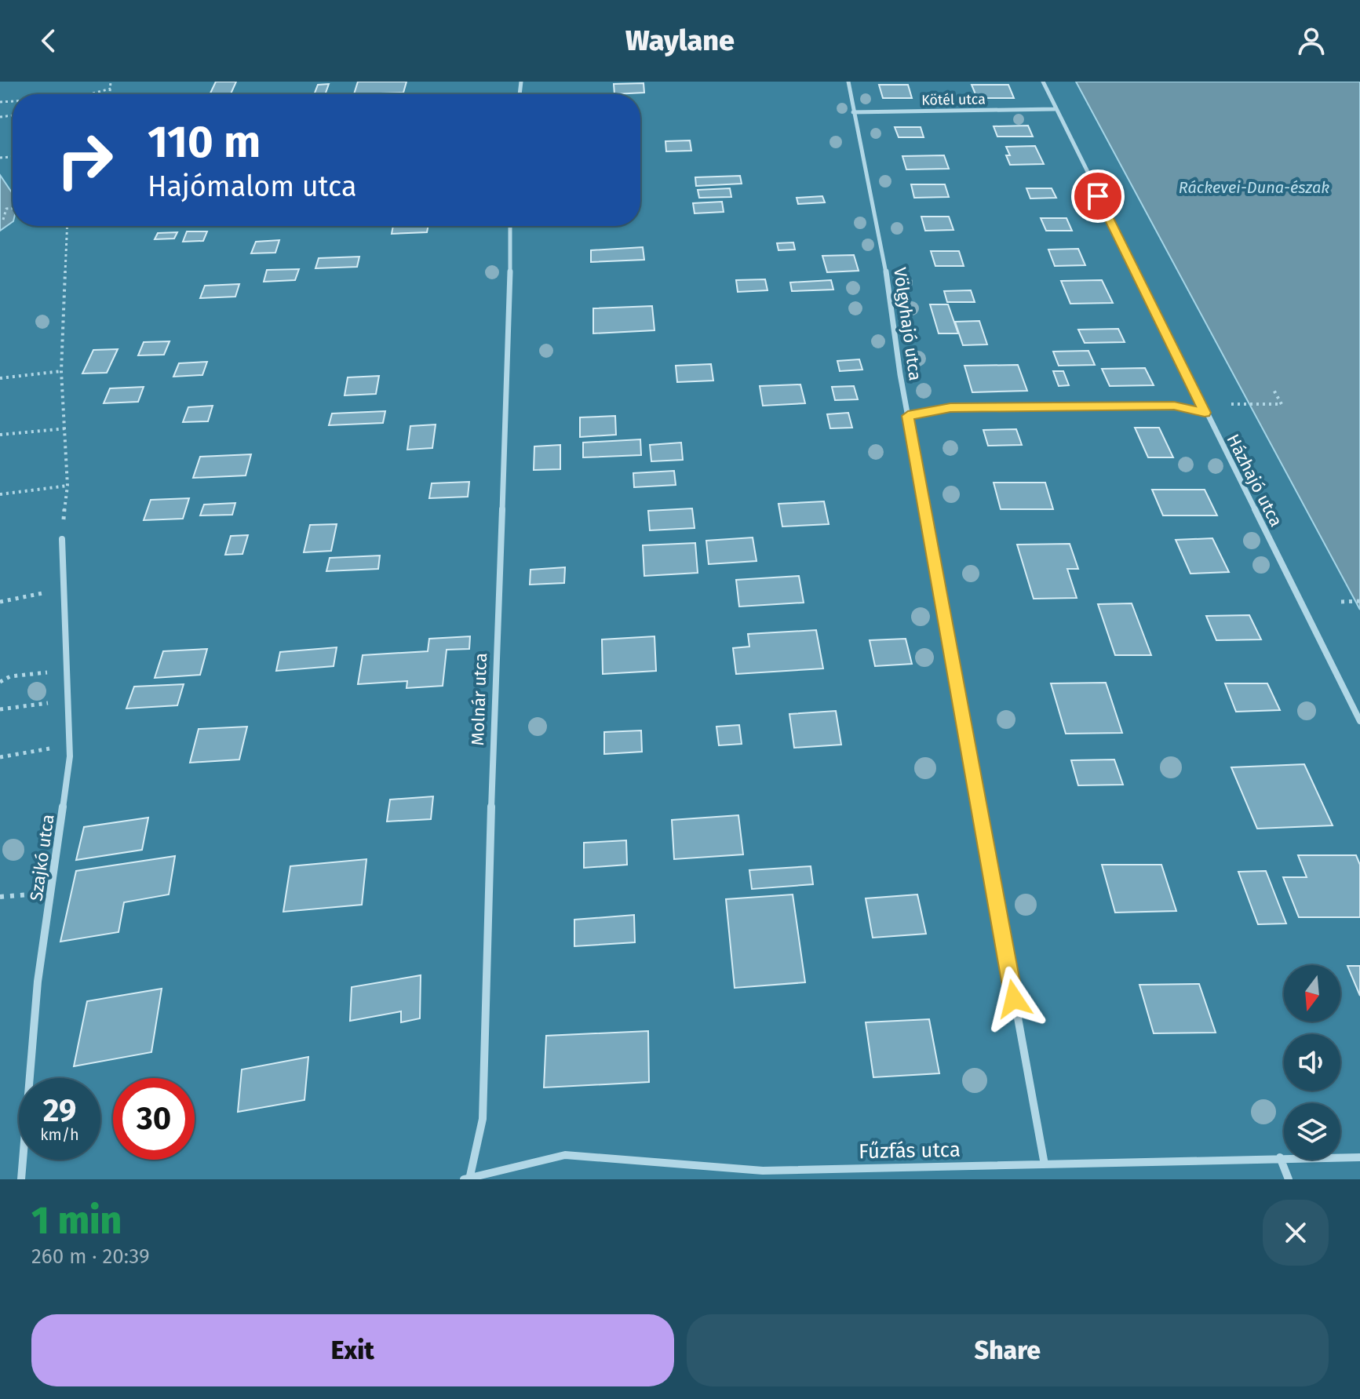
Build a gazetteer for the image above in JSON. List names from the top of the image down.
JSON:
{
  "streets": {
    "street": [
      "Kötél utca",
      "Völgyhajó utca",
      "Házhajó utca",
      "Molnár utca",
      "Szajkó utca",
      "Fűzfás utca"
    ]
  },
  "crossings": [
    ["Kötél utca", "Völgyhajó utca"],
    ["Kötél utca", "Házhajó utca"],
    ["Völgyhajó utca", "Fűzfás utca"],
    ["Molnár utca", "Fűzfás utca"]
  ],
  "water": ["Ráckevei-Duna-észak"],
  "north": "bottom",
  "page": {
    "header": "Waylane",
    "turn": ["110 m", "Hajómalom utca"],
    "speed": "29 km/h",
    "limit": "30",
    "heading": ["1 min", "260 m · 20:39"],
    "buttons": ["Exit", "Share"]
  }
}
